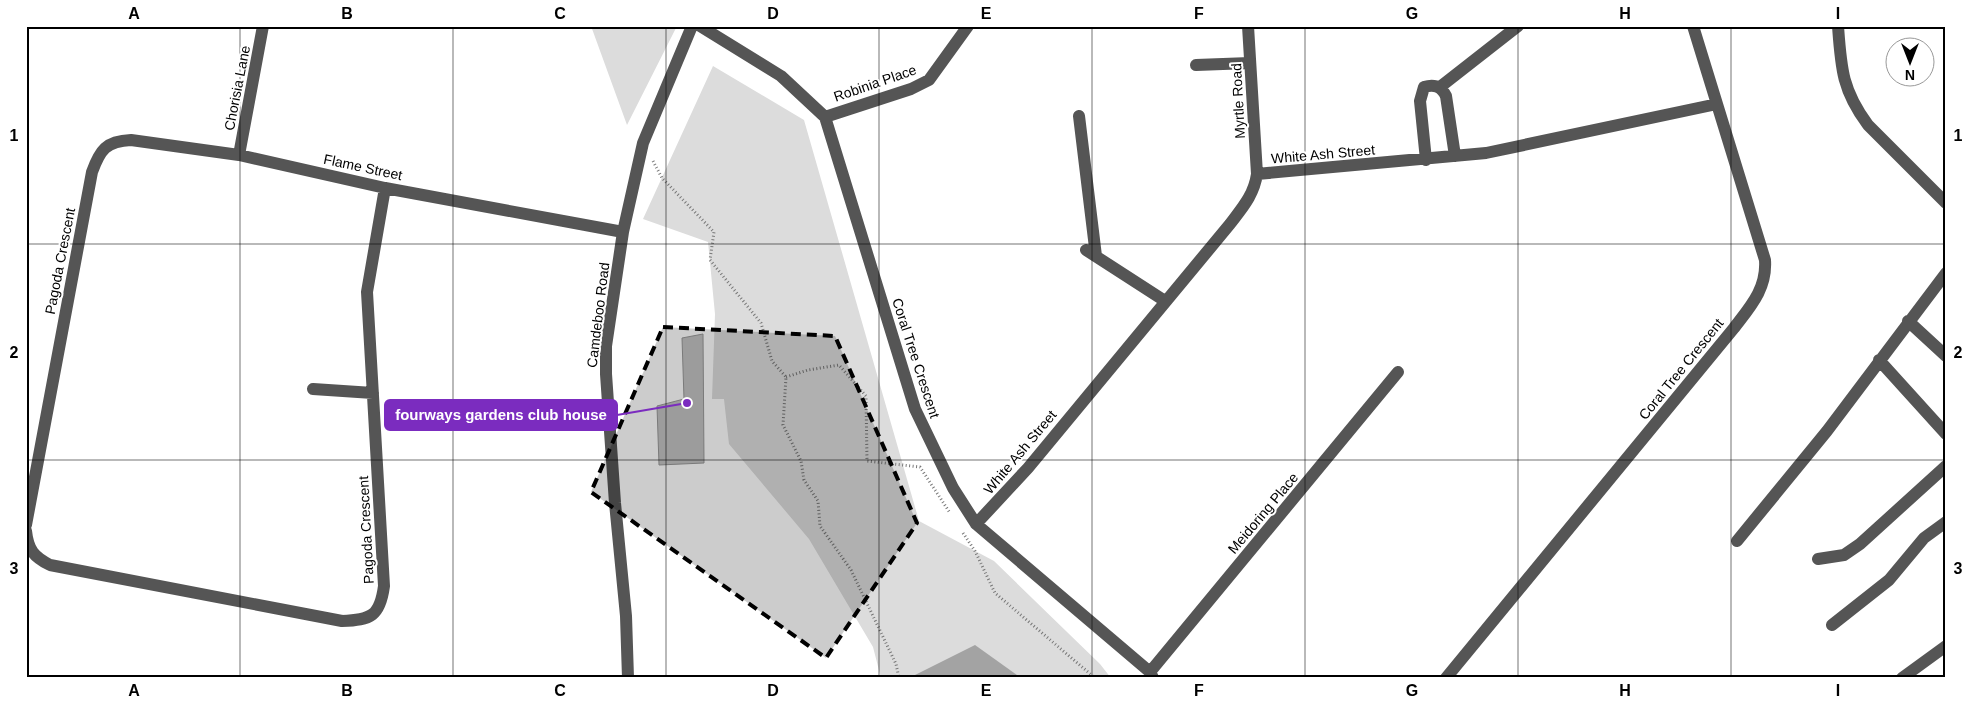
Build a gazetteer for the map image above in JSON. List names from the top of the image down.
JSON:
{
  "streets": {
    "street": [
      "Robinia Place",
      "Chorisia Lane",
      "Myrtle Road",
      "White Ash Street",
      "Flame Street",
      "Pagoda Crescent",
      "Camdeboo Road",
      "Coral Tree Crescent",
      "Meidoring Place"
    ]
  },
  "crossings": [
    ["Robinia Place", "Coral Tree Crescent"],
    ["Chorisia Lane", "Flame Street"],
    ["Myrtle Road", "White Ash Street"],
    ["White Ash Street", "Coral Tree Crescent"],
    ["Flame Street", "Pagoda Crescent"],
    ["Flame Street", "Camdeboo Road"],
    ["Coral Tree Crescent", "Meidoring Place"]
  ],
  "places": ["fourways gardens club house"],
  "north": "bottom",
  "grid": {
    "columns": [
      "A",
      "B",
      "C",
      "D",
      "E",
      "F",
      "G",
      "H",
      "I"
    ],
    "rows": ["1", "2", "3"]
  }
}
